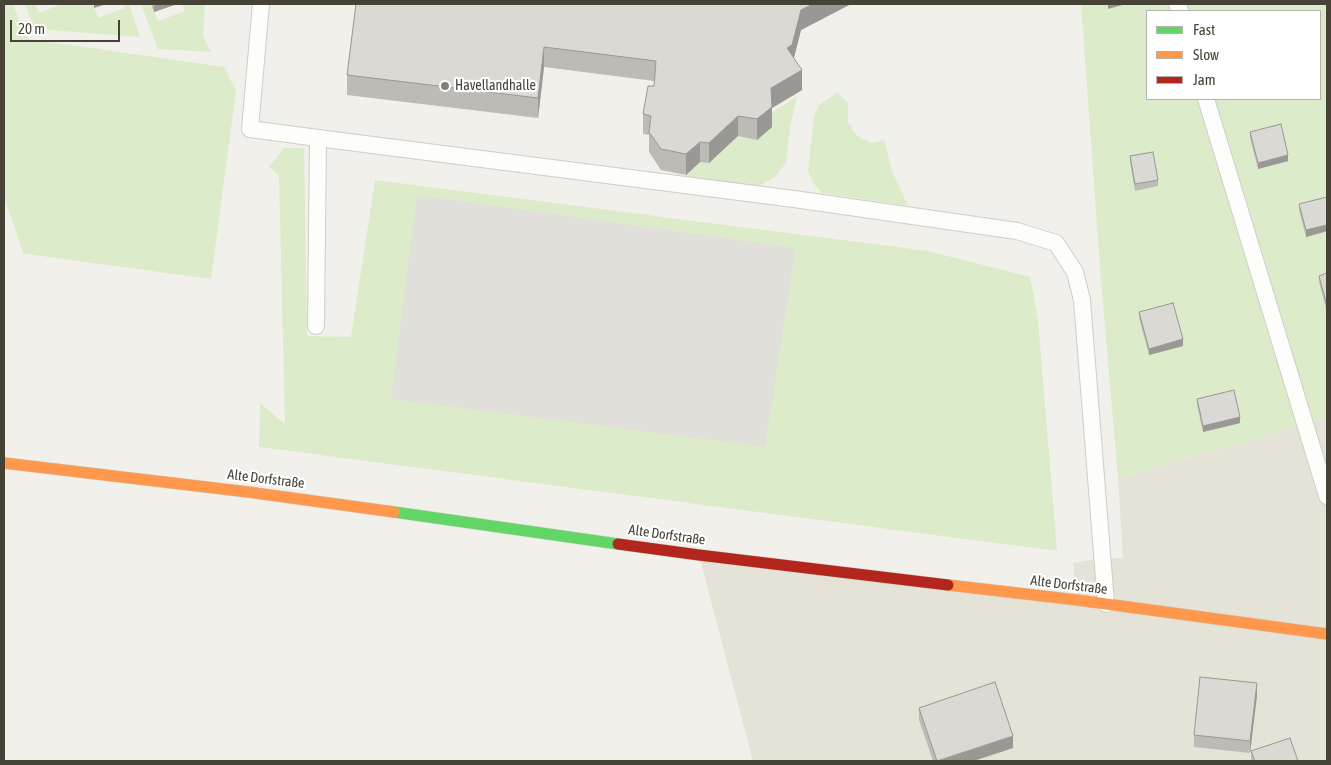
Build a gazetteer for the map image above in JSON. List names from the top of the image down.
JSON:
{
  "streets": {
    "street": ["Alte Dorfstraße"]
  },
  "places": ["Havellandhalle"],
  "legend": ["Fast", "Slow", "Jam"],
  "scale_bar": "20 m"
}
